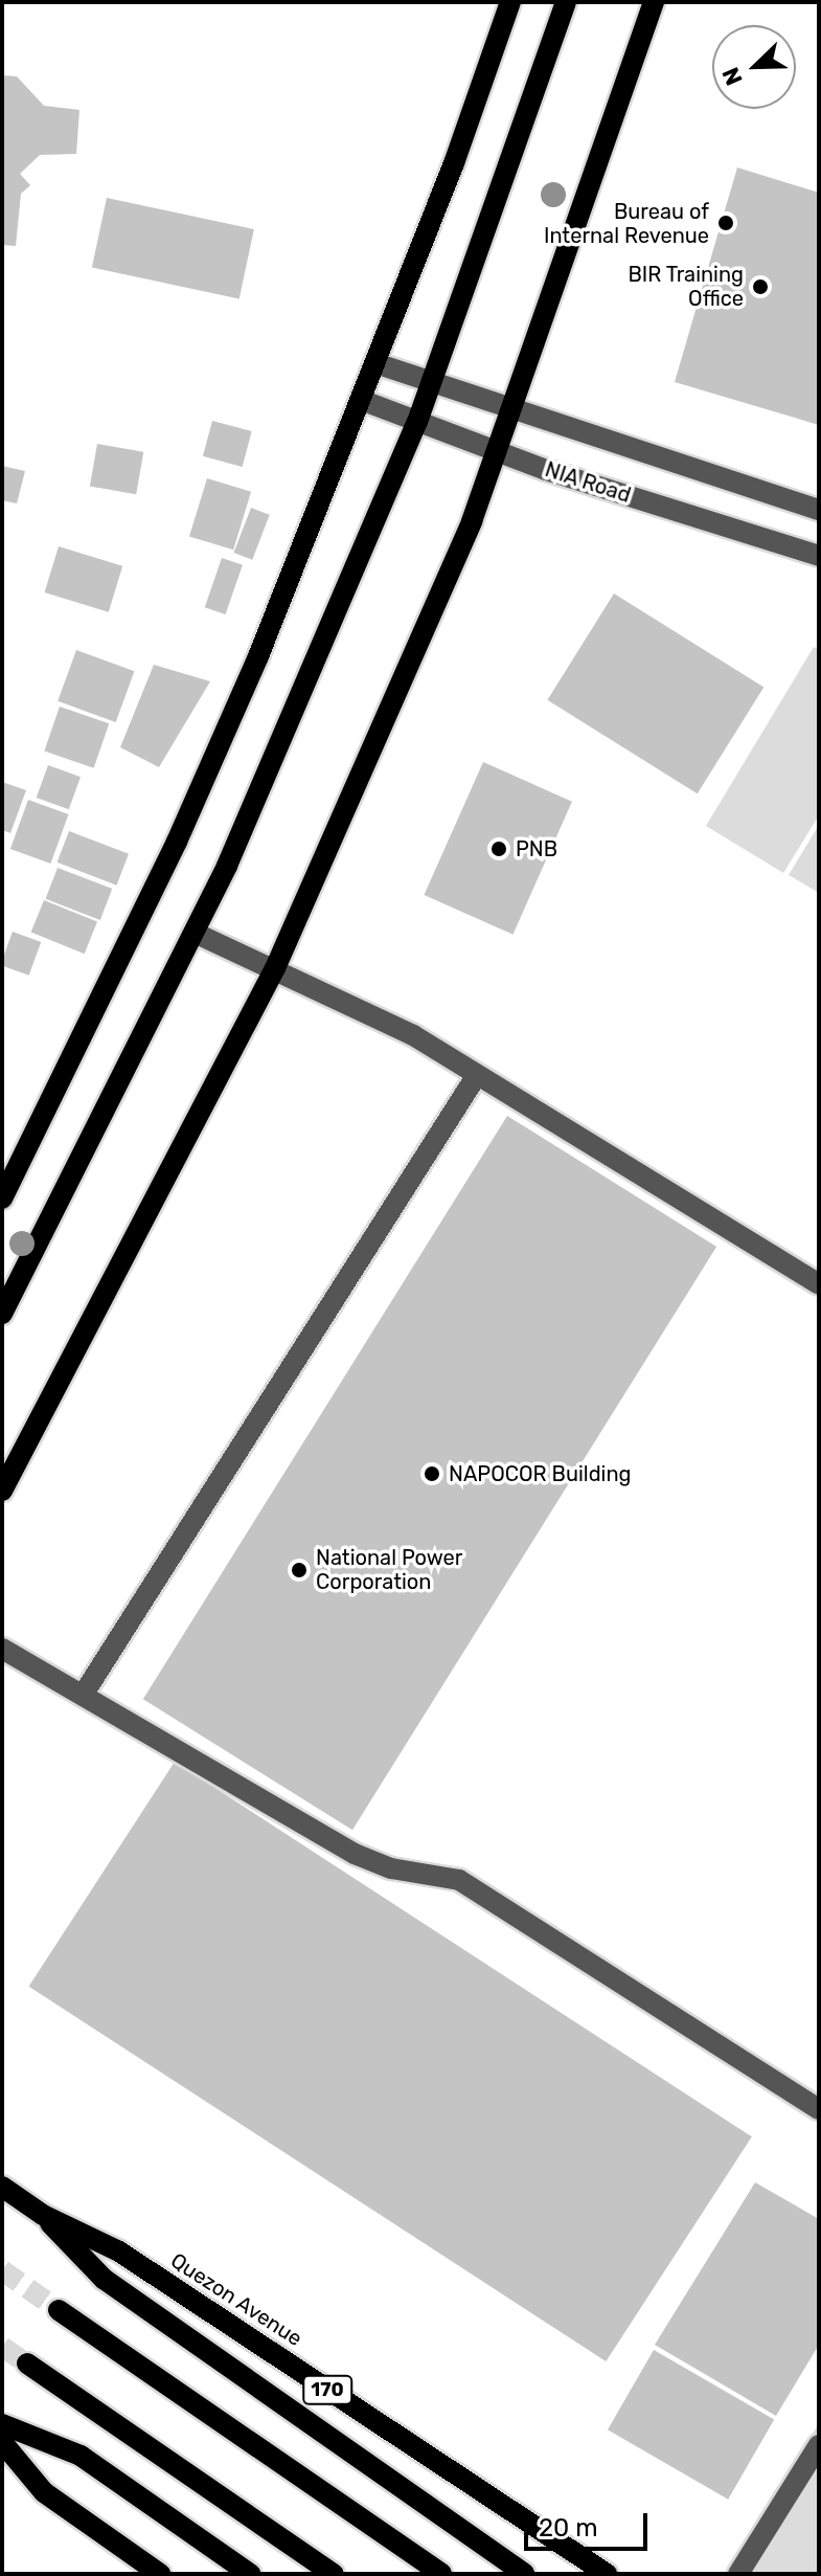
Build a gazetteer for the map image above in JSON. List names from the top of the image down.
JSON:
{
  "streets": {
    "main road": ["Quezon Avenue", "170"],
    "street": ["NIA Road"]
  },
  "places": [
    "Bureau of Internal Revenue",
    "BIR Training Office",
    "PNB",
    "NAPOCOR Building",
    "National Power Corporation"
  ],
  "scale_bar": "20 m",
  "north": "bottom left"
}
